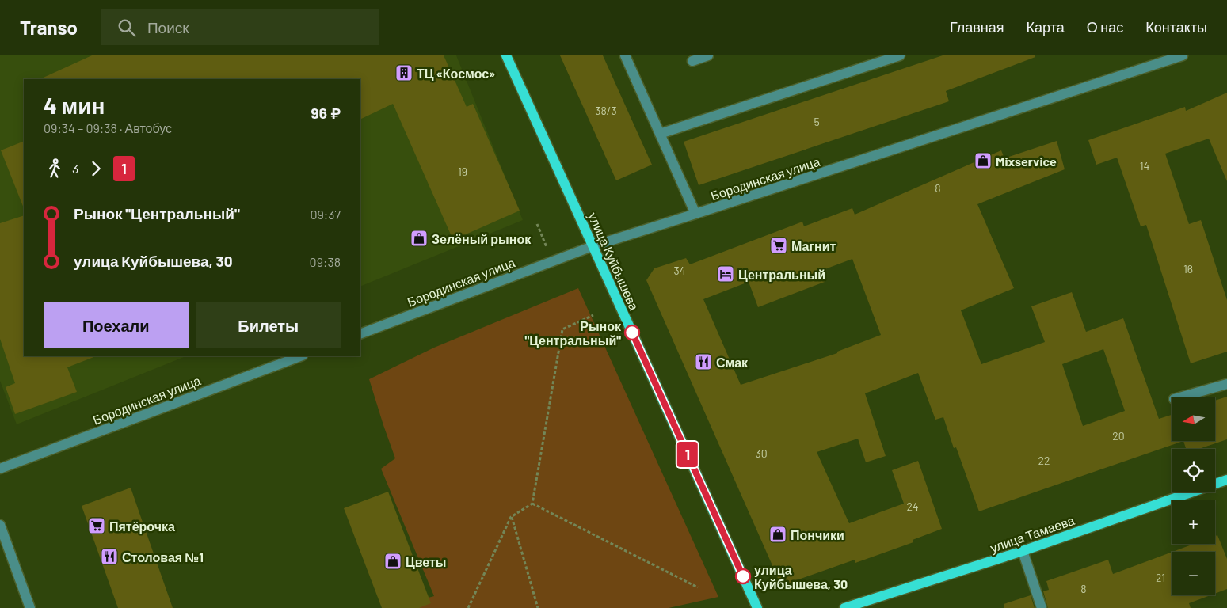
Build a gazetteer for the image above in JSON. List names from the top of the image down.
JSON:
{
  "streets": {
    "main road": ["улица Куйбышева", "улица Тамаева"],
    "street": ["Бородинская улица"]
  },
  "crossings": [
    ["Бородинская улица", "улица Куйбышева"]
  ],
  "places": {
    "building": ["ТЦ «Космос»"],
    "shop": [
      "Mixservice",
      "Зелёный рынок",
      "Пончики",
      "Цветы"
    ],
    "supermarket": ["Магнит", "Пятёрочка"],
    "hotel": ["Центральный"],
    "other": ["Рынок \"Центральный\"", "улица Куйбышева, 30"],
    "restaurant": ["Смак", "Столовая №1"]
  },
  "lines": ["bus line 1"],
  "house_numbers": [
    "38/3",
    "5",
    "14",
    "19",
    "8",
    "16",
    "34",
    "20",
    "30",
    "22",
    "24",
    "21",
    "8"
  ],
  "north": "left",
  "page": {
    "header": "Transo",
    "search": "Поиск",
    "nav": [
      "Главная",
      "Карта",
      "О нас",
      "Контакты"
    ],
    "on_map": "1",
    "heading": ["4 мин", "09:34 – 09:38 · Автобус", "96 ₽"],
    "legs": ["3", "1"],
    "list": [
      {
        "name": "Рынок \"Центральный\"",
        "value": "09:37"
      },
      {
        "name": "улица Куйбышева, 30",
        "value": "09:38"
      }
    ],
    "buttons": ["Поехали", "Билеты"],
    "map_buttons": ["+", "−"]
  }
}
